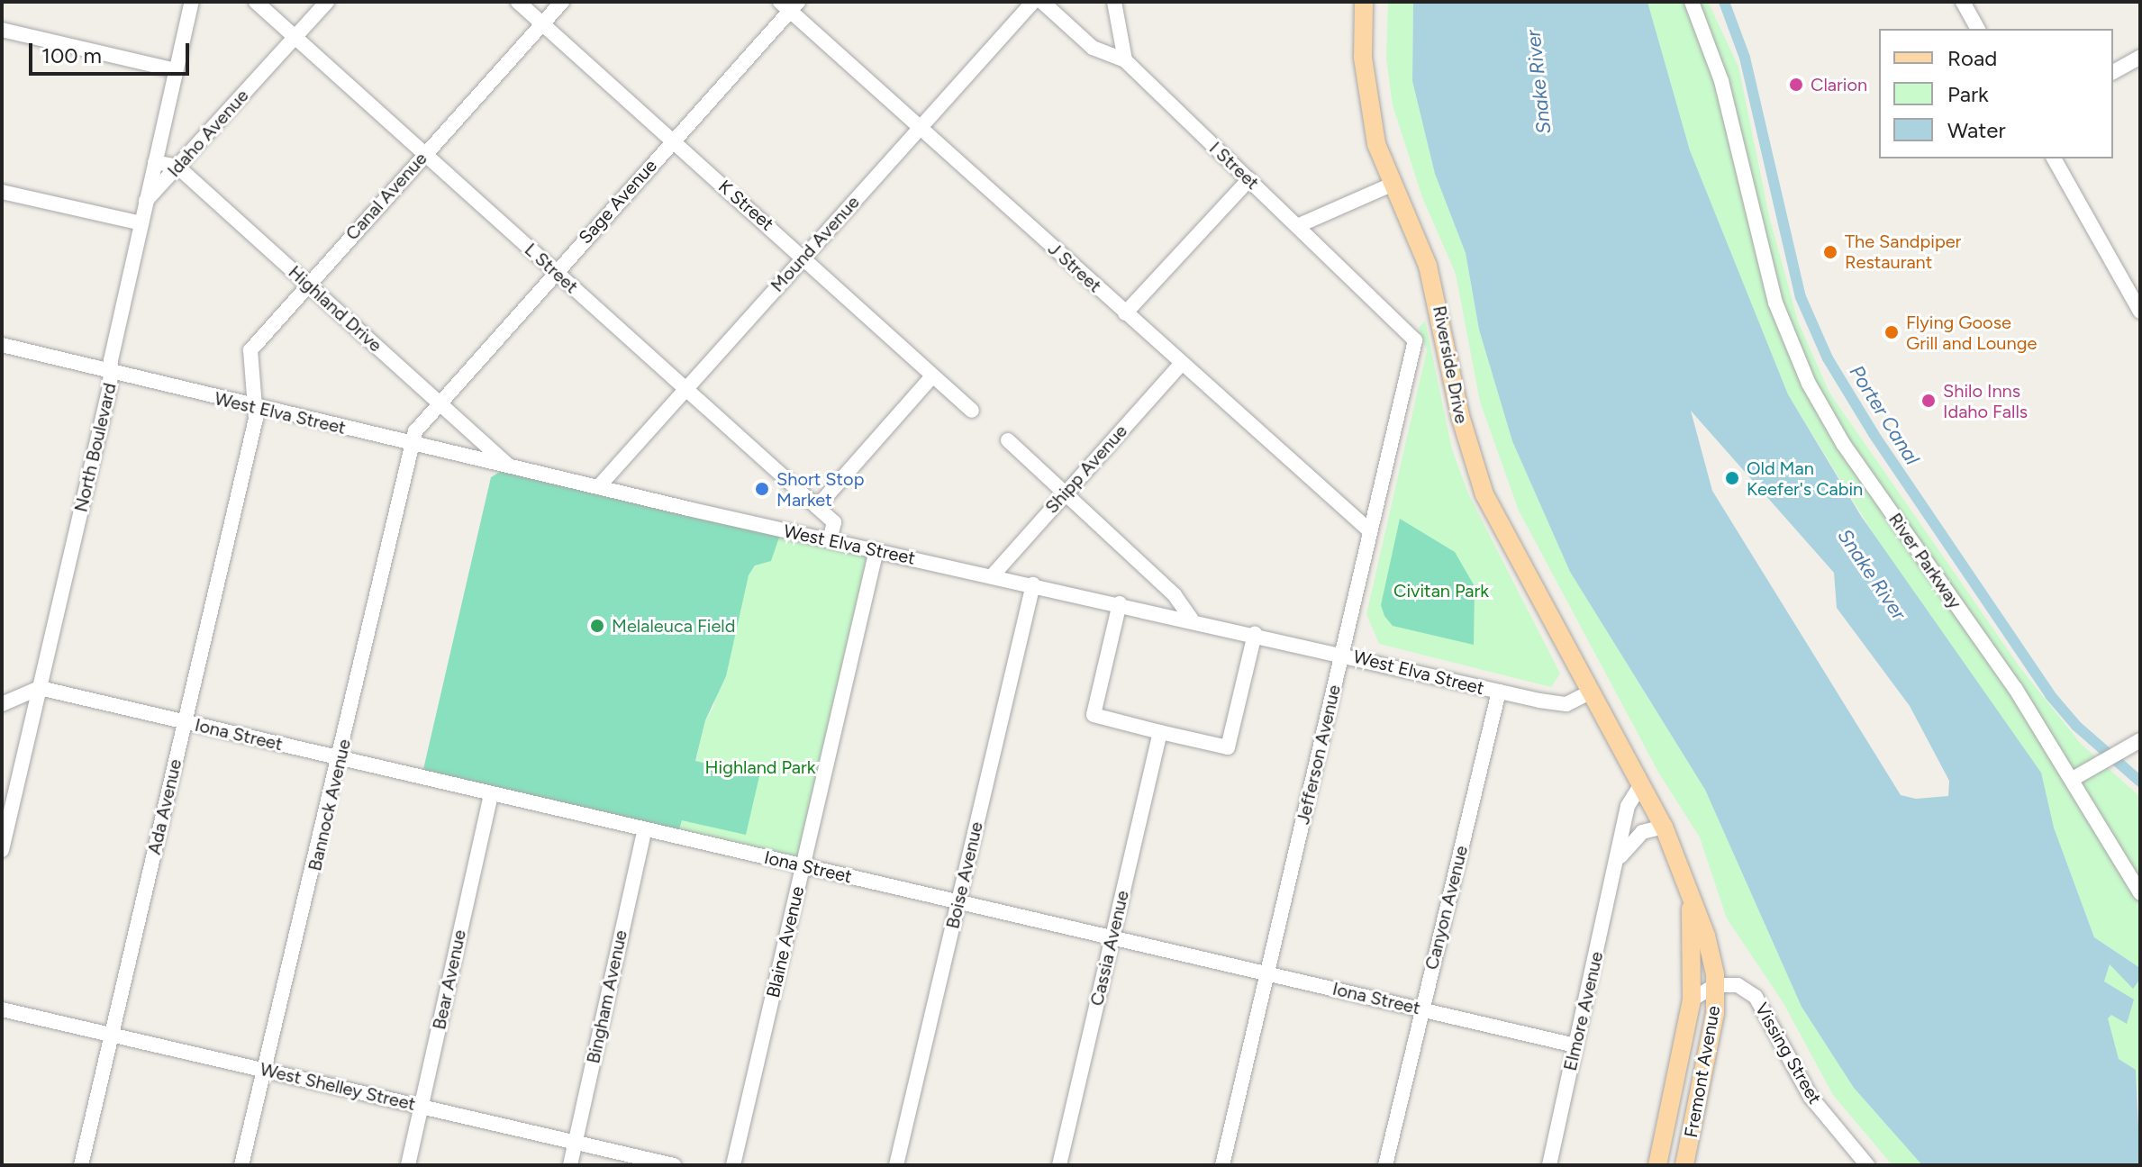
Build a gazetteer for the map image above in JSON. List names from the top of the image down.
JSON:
{
  "streets": {
    "main road": ["Riverside Drive", "Fremont Avenue"],
    "street": [
      "Idaho Avenue",
      "I Street",
      "Canal Avenue",
      "Sage Avenue",
      "K Street",
      "Mound Avenue",
      "J Street",
      "L Street",
      "Highland Drive",
      "West Elva Street",
      "North Boulevard",
      "Shipp Avenue",
      "River Parkway",
      "Iona Street",
      "Jefferson Avenue",
      "Bannock Avenue",
      "Ada Avenue",
      "Boise Avenue",
      "Canyon Avenue",
      "Blaine Avenue",
      "Cassia Avenue",
      "Bear Avenue",
      "Bingham Avenue",
      "Elmore Avenue",
      "Vissing Street",
      "West Shelley Street"
    ]
  },
  "crossings": [
    ["Idaho Avenue", "L Street"],
    ["Idaho Avenue", "Highland Drive"],
    ["Idaho Avenue", "North Boulevard"],
    ["I Street", "Jefferson Avenue"],
    ["Canal Avenue", "K Street"],
    ["Canal Avenue", "L Street"],
    ["Canal Avenue", "Highland Drive"],
    ["Canal Avenue", "West Elva Street"],
    ["Canal Avenue", "Ada Avenue"],
    ["Sage Avenue", "K Street"],
    ["Sage Avenue", "J Street"],
    ["Sage Avenue", "L Street"],
    ["Sage Avenue", "Highland Drive"],
    ["Sage Avenue", "Bannock Avenue"],
    ["K Street", "Mound Avenue"],
    ["Mound Avenue", "J Street"],
    ["Mound Avenue", "L Street"],
    ["Mound Avenue", "West Elva Street"],
    ["J Street", "Shipp Avenue"],
    ["J Street", "Jefferson Avenue"],
    ["L Street", "West Elva Street"],
    ["Highland Drive", "West Elva Street"],
    ["Highland Drive", "Bannock Avenue"],
    ["Riverside Drive", "West Elva Street"],
    ["Riverside Drive", "Fremont Avenue"],
    ["West Elva Street", "North Boulevard"],
    ["West Elva Street", "Shipp Avenue"],
    ["West Elva Street", "Jefferson Avenue"],
    ["West Elva Street", "Bannock Avenue"],
    ["West Elva Street", "Ada Avenue"],
    ["West Elva Street", "Boise Avenue"],
    ["West Elva Street", "Canyon Avenue"],
    ["West Elva Street", "Blaine Avenue"],
    ["West Elva Street", "Fremont Avenue"],
    ["North Boulevard", "Iona Street"],
    ["Iona Street", "Jefferson Avenue"],
    ["Iona Street", "Bannock Avenue"],
    ["Iona Street", "Ada Avenue"],
    ["Iona Street", "Boise Avenue"],
    ["Iona Street", "Canyon Avenue"],
    ["Iona Street", "Blaine Avenue"],
    ["Iona Street", "Cassia Avenue"],
    ["Iona Street", "Bear Avenue"],
    ["Iona Street", "Bingham Avenue"],
    ["Iona Street", "Elmore Avenue"],
    ["Bannock Avenue", "West Shelley Street"],
    ["Ada Avenue", "West Shelley Street"],
    ["Bear Avenue", "West Shelley Street"],
    ["Bingham Avenue", "West Shelley Street"],
    ["Elmore Avenue", "Fremont Avenue"],
    ["Vissing Street", "Fremont Avenue"]
  ],
  "water": ["Snake River", "Porter Canal"],
  "parks": ["Civitan Park", "Highland Park"],
  "places": [
    "Clarion",
    "The Sandpiper Restaurant",
    "Flying Goose Grill and Lounge",
    "Shilo Inns Idaho Falls",
    "Old Man Keefer's Cabin",
    "Short Stop Market",
    "Melaleuca Field"
  ],
  "legend": ["Road", "Park", "Water"],
  "scale_bar": "100 m"
}
